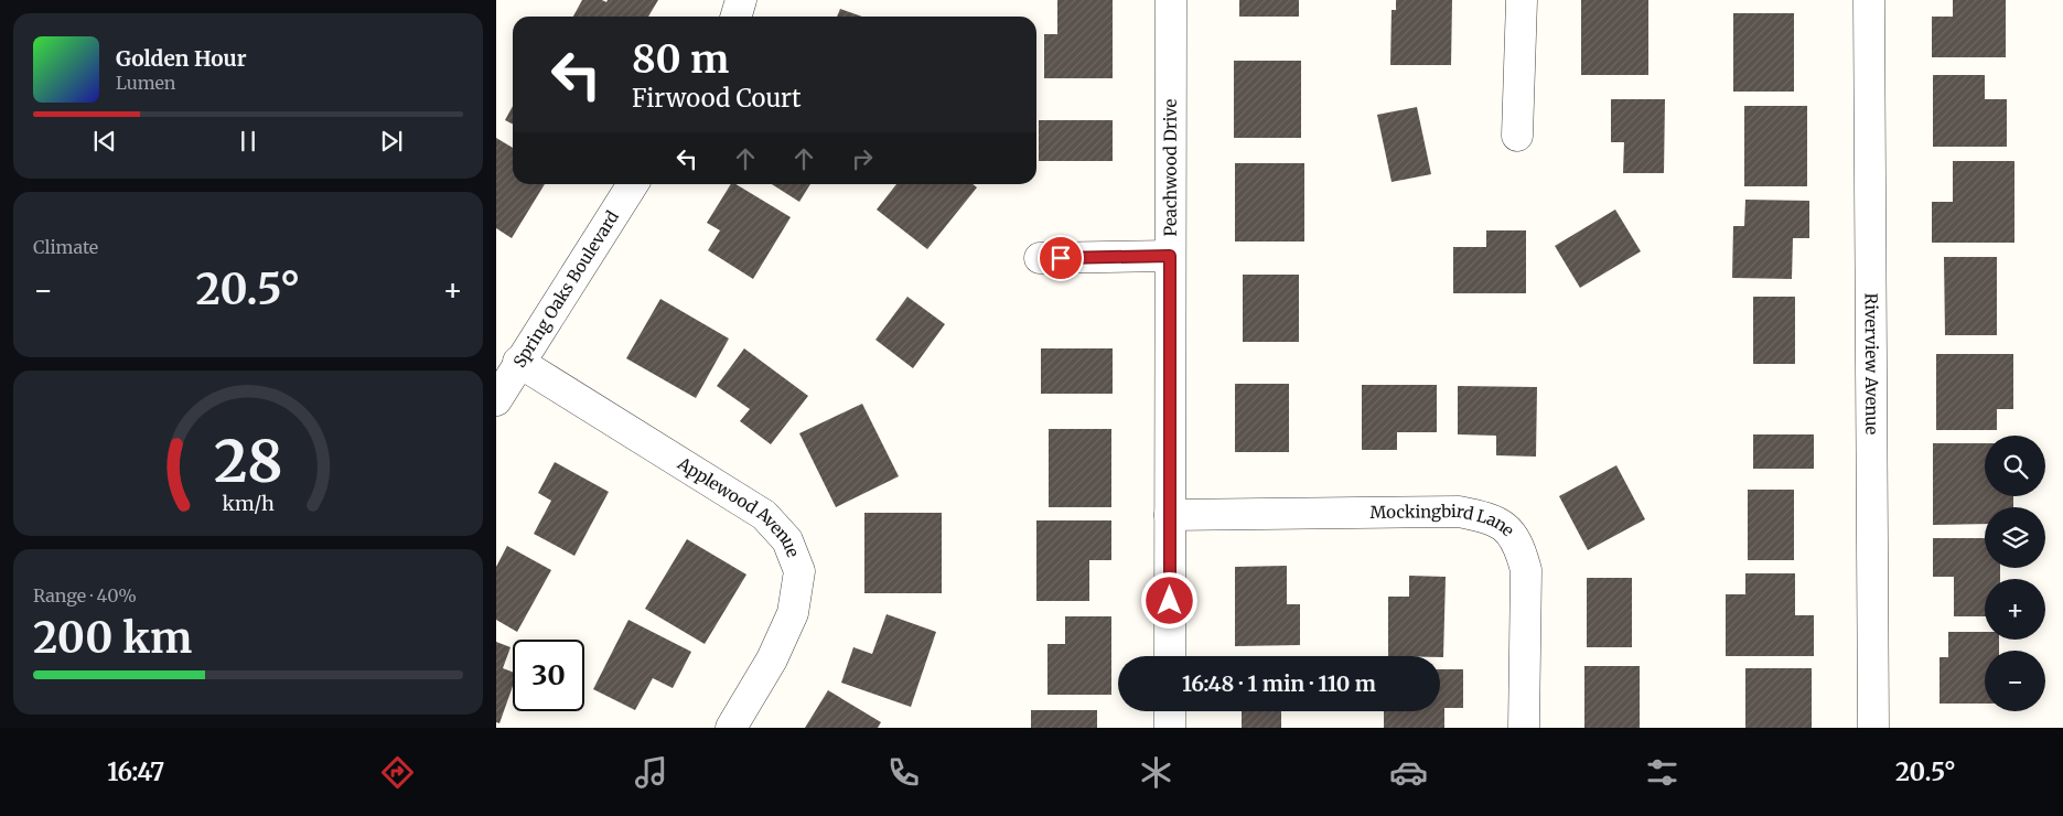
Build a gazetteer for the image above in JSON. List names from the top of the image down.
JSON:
{
  "streets": {
    "street": [
      "Peachwood Drive",
      "Spring Oaks Boulevard",
      "Riverview Avenue",
      "Applewood Avenue",
      "Mockingbird Lane"
    ]
  },
  "crossings": [
    ["Peachwood Drive", "Mockingbird Lane"],
    ["Spring Oaks Boulevard", "Applewood Avenue"]
  ],
  "page": {
    "turn": ["80 m", "Firwood Court"],
    "song": ["Golden Hour", "Lumen"],
    "tile": [
      "Climate",
      ["Range · 40%", "200 km"]
    ],
    "heat": ["−", "20.5°", "+"],
    "map_buttons": ["+", "−"],
    "limit": "30",
    "trip": "16:48 · 1 min · 110 m",
    "tabs": ["16:47", "20.5°"],
    "gauge": ["28", "km/h"]
  }
}
